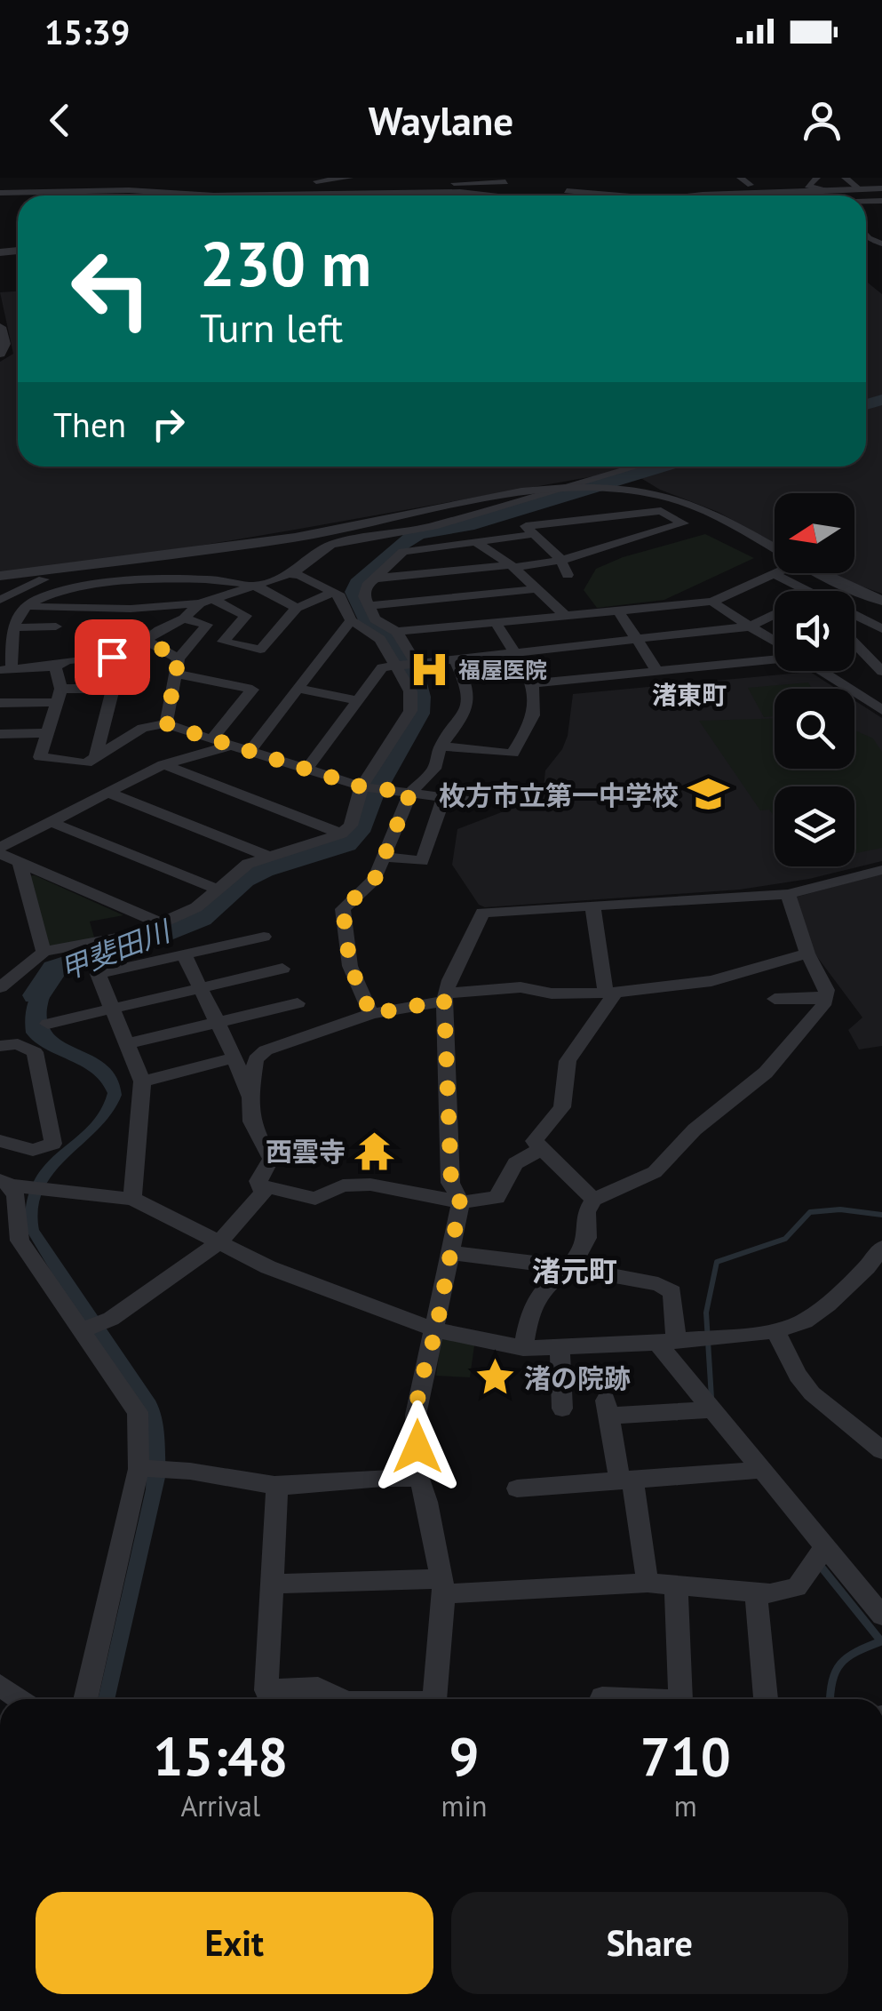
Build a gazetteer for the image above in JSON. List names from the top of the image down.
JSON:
{
  "districts": ["渚東町", "渚元町"],
  "water": ["甲斐田川"],
  "places": {
    "hospital": ["福屋医院"],
    "school or university": ["枚方市立第一中学校"],
    "temple": ["西雲寺"],
    "place": ["渚の院跡"]
  },
  "north": "left",
  "page": {
    "status": "15:39",
    "header": "Waylane",
    "turn": ["230 m", "Turn left"],
    "then": "Then",
    "eta": [
      "15:48",
      "Arrival",
      "9",
      "min",
      "710",
      "m"
    ],
    "buttons": ["Exit", "Share"]
  }
}
